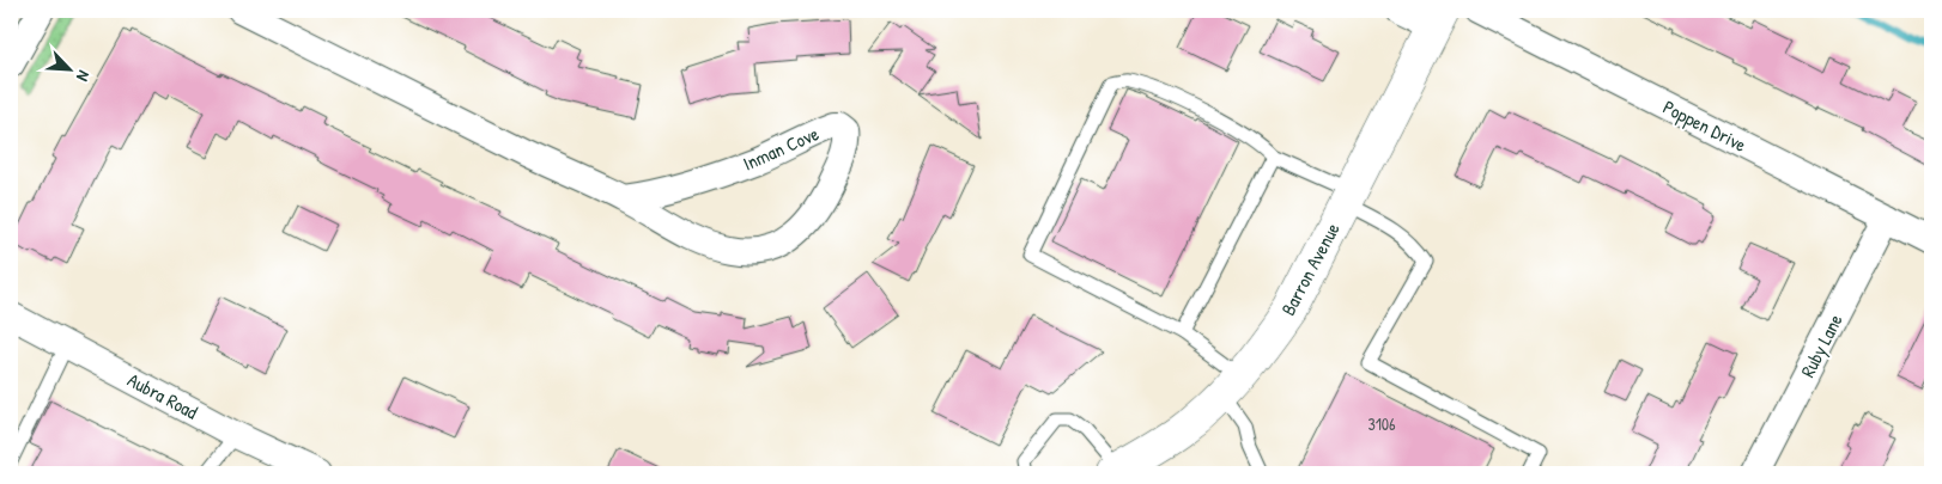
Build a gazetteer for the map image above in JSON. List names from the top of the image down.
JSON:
{
  "streets": {
    "main road": ["Barron Avenue"],
    "street": [
      "Poppen Drive",
      "Inman Cove",
      "Ruby Lane",
      "Aubra Road"
    ]
  },
  "crossings": [
    ["Poppen Drive", "Ruby Lane"]
  ],
  "house_numbers": ["3106"],
  "north": "bottom right"
}
